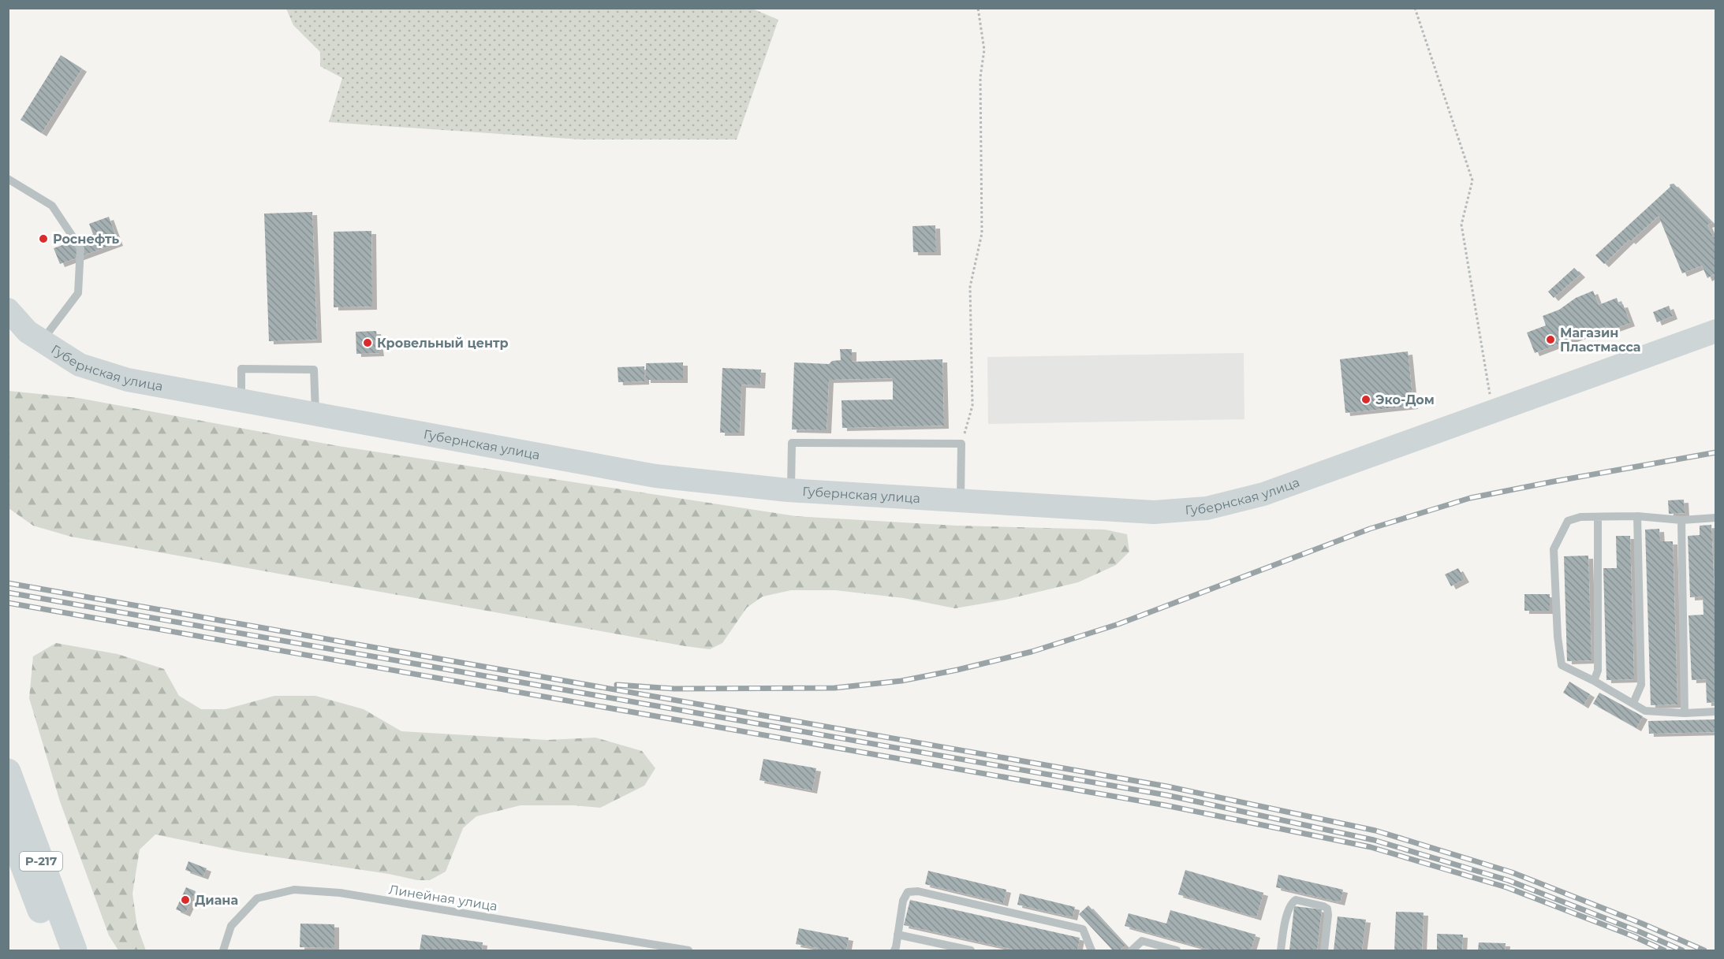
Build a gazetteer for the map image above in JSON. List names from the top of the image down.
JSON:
{
  "streets": {
    "highway": ["Р-217"],
    "main road": ["Губернская улица"],
    "street": ["Линейная улица"]
  },
  "places": [
    "Роснефть",
    "Магазин Пластмасса",
    "Кровельный центр",
    "Эко-Дом",
    "Диана"
  ]
}
